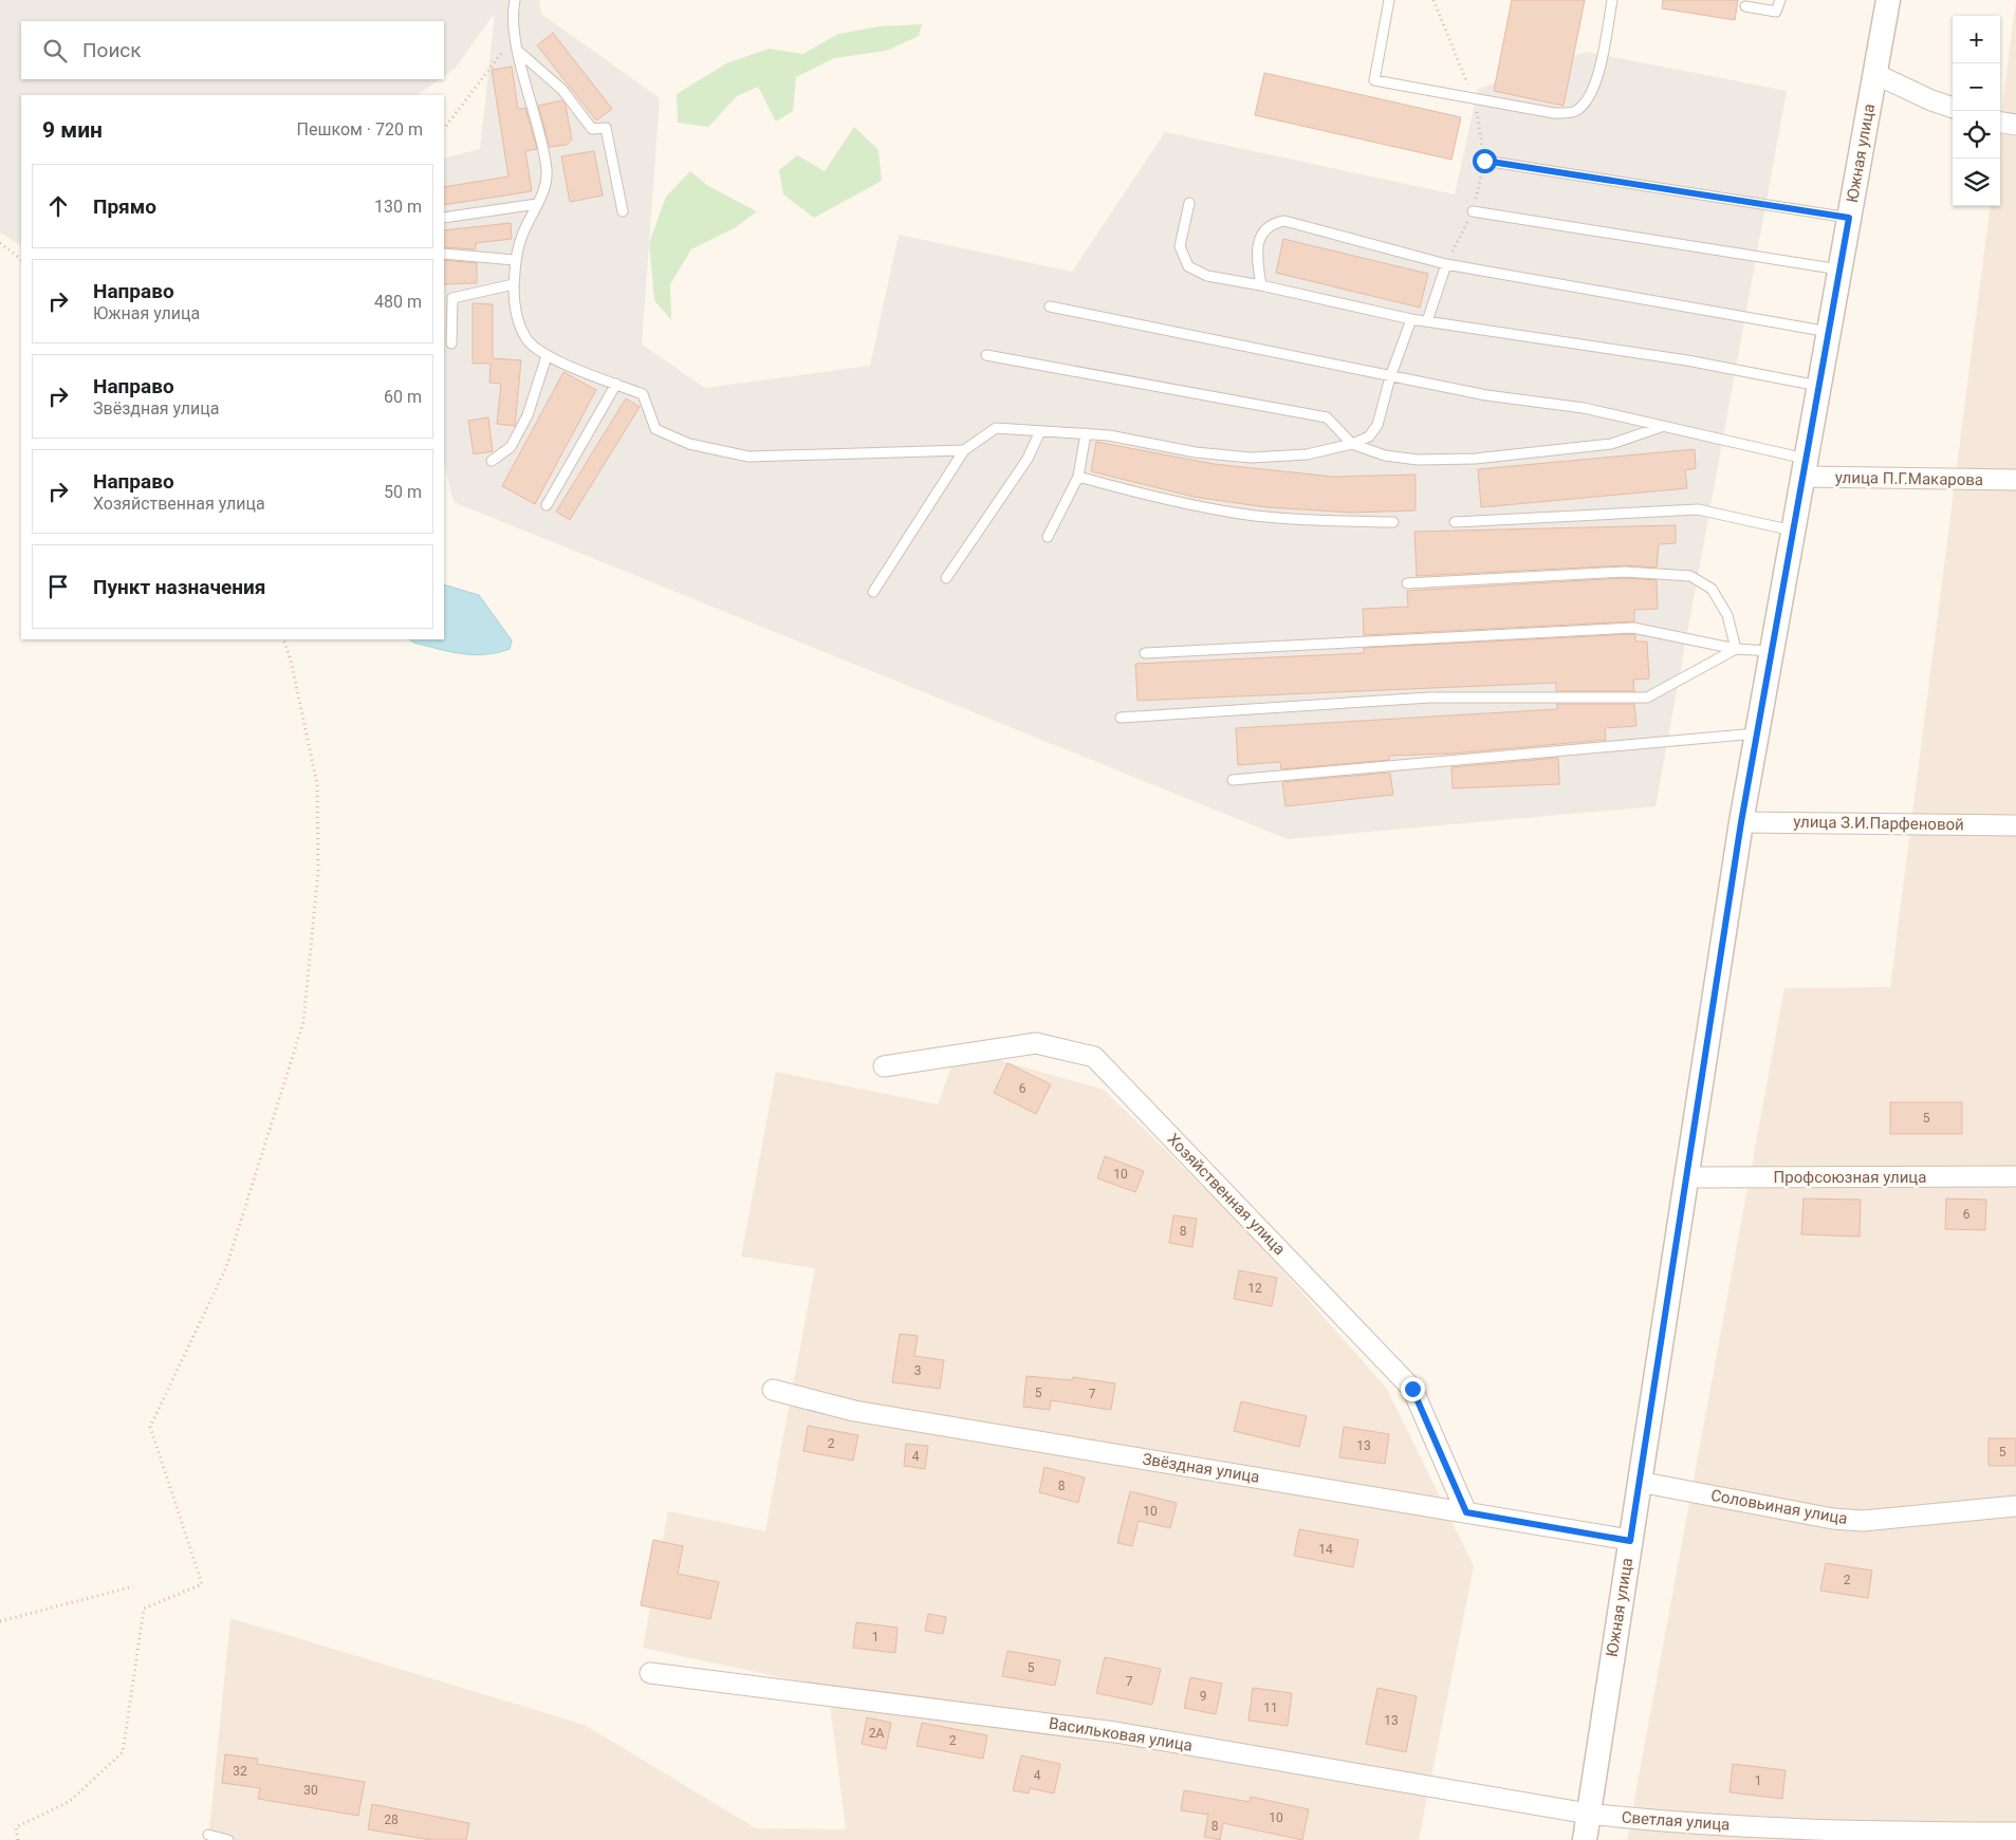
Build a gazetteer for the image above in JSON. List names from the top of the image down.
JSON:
{
  "streets": {
    "street": [
      "Южная улица",
      "улица П.Г.Макарова",
      "улица З.И.Парфеновой",
      "Профсоюзная улица",
      "Хозяйственная улица",
      "Звёздная улица",
      "Соловьиная улица",
      "Васильковая улица",
      "Светлая улица"
    ]
  },
  "crossings": [
    ["Южная улица", "улица П.Г.Макарова"],
    ["Южная улица", "улица З.И.Парфеновой"],
    ["Южная улица", "Профсоюзная улица"],
    ["Южная улица", "Звёздная улица"],
    ["Южная улица", "Соловьиная улица"],
    ["Южная улица", "Васильковая улица"],
    ["Южная улица", "Светлая улица"],
    ["Хозяйственная улица", "Звёздная улица"],
    ["Васильковая улица", "Светлая улица"]
  ],
  "house_numbers": [
    "6",
    "5",
    "10",
    "6",
    "8",
    "12",
    "3",
    "5",
    "7",
    "2",
    "13",
    "5",
    "4",
    "8",
    "10",
    "14",
    "2",
    "1",
    "5",
    "7",
    "9",
    "11",
    "13",
    "2А",
    "2",
    "32",
    "4",
    "1",
    "30",
    "10",
    "28",
    "8"
  ],
  "page": {
    "map_buttons": ["+", "−"],
    "search": "Поиск",
    "heading": ["9 мин", "Пешком · 720 m"],
    "list": [
      ["Прямо", "130 m"],
      ["Направо", "Южная улица", "480 m"],
      ["Направо", "Звёздная улица", "60 m"],
      ["Направо", "Хозяйственная улица", "50 m"],
      "Пункт назначения"
    ]
  }
}
